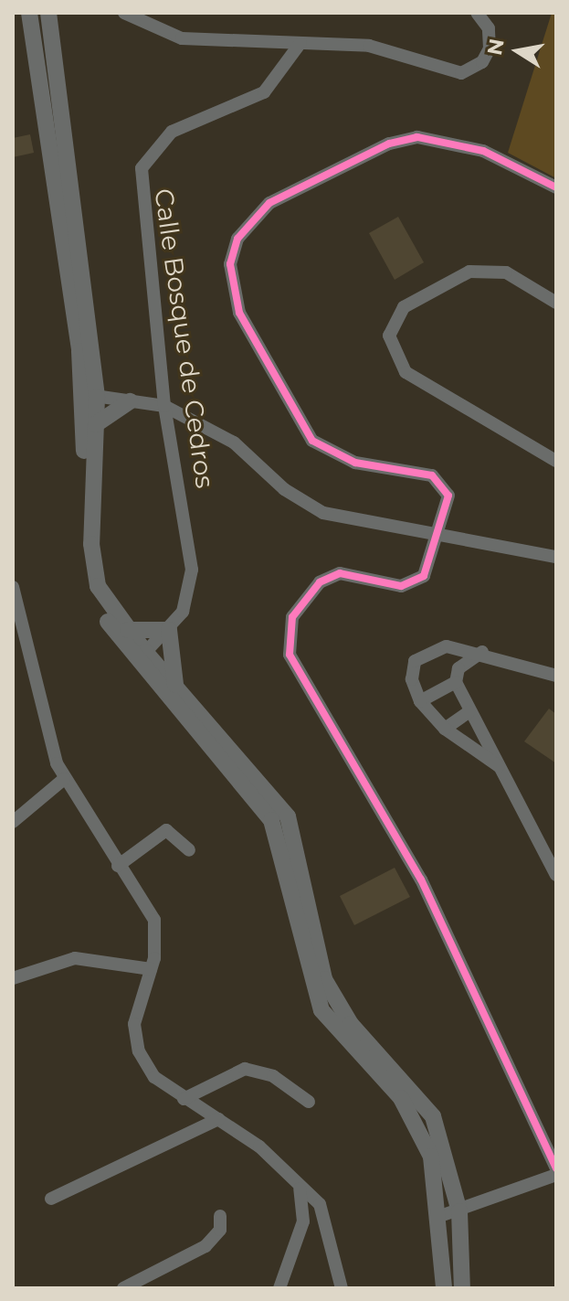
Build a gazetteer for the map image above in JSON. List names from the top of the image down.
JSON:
{
  "streets": {
    "street": ["Calle Bosque de Cedros"]
  },
  "north": "left"
}
